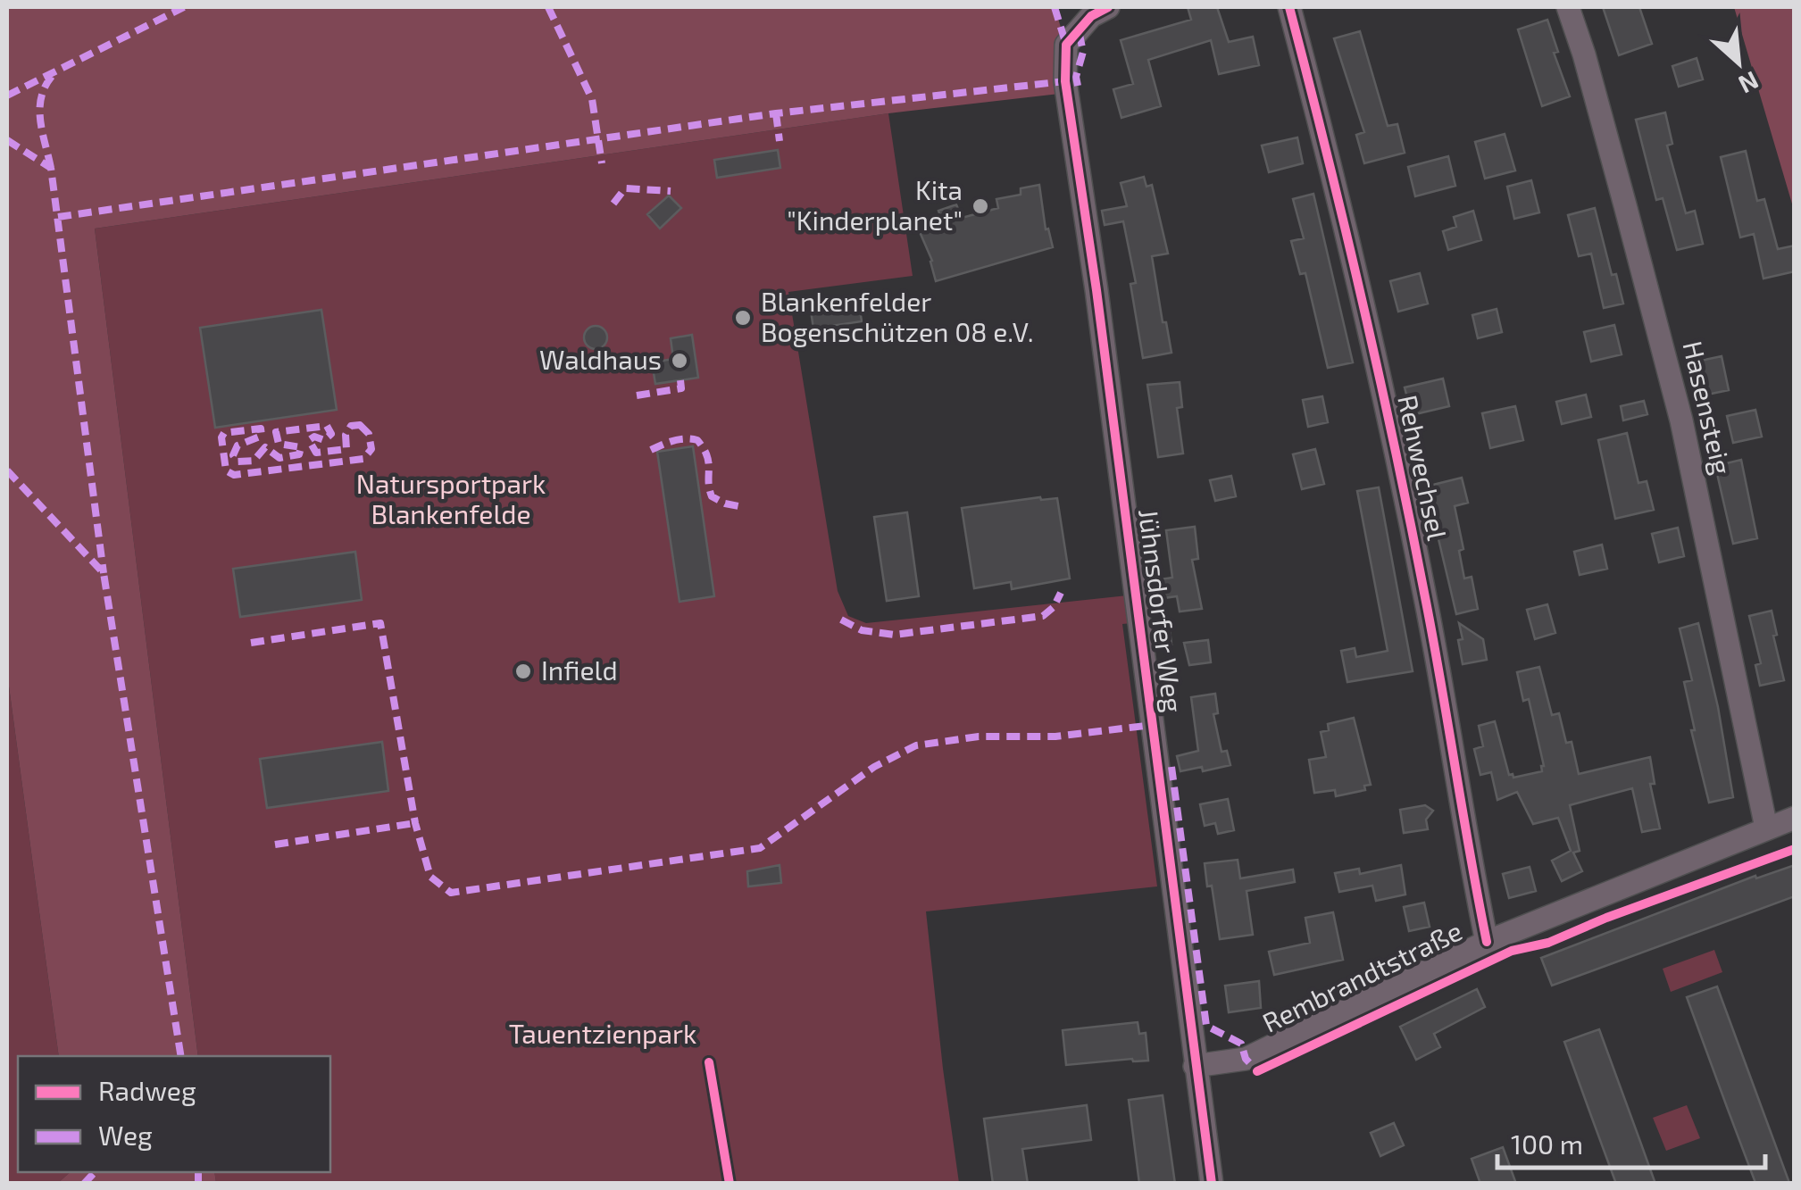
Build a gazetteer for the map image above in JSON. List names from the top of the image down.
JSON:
{
  "streets": {
    "street": [
      "Hasensteig",
      "Rehwechsel",
      "Jühnsdorfer Weg",
      "Rembrandtstraße"
    ]
  },
  "crossings": [
    ["Hasensteig", "Rembrandtstraße"],
    ["Rehwechsel", "Rembrandtstraße"],
    ["Jühnsdorfer Weg", "Rembrandtstraße"]
  ],
  "parks": ["Natursportpark Blankenfelde", "Tauentzienpark"],
  "places": [
    "Kita \"Kinderplanet\"",
    "Blankenfelder Bogenschützen 08 e.V.",
    "Waldhaus",
    "Infield"
  ],
  "legend": ["Radweg", "Weg"],
  "scale_bar": "100 m",
  "north": "bottom right"
}
